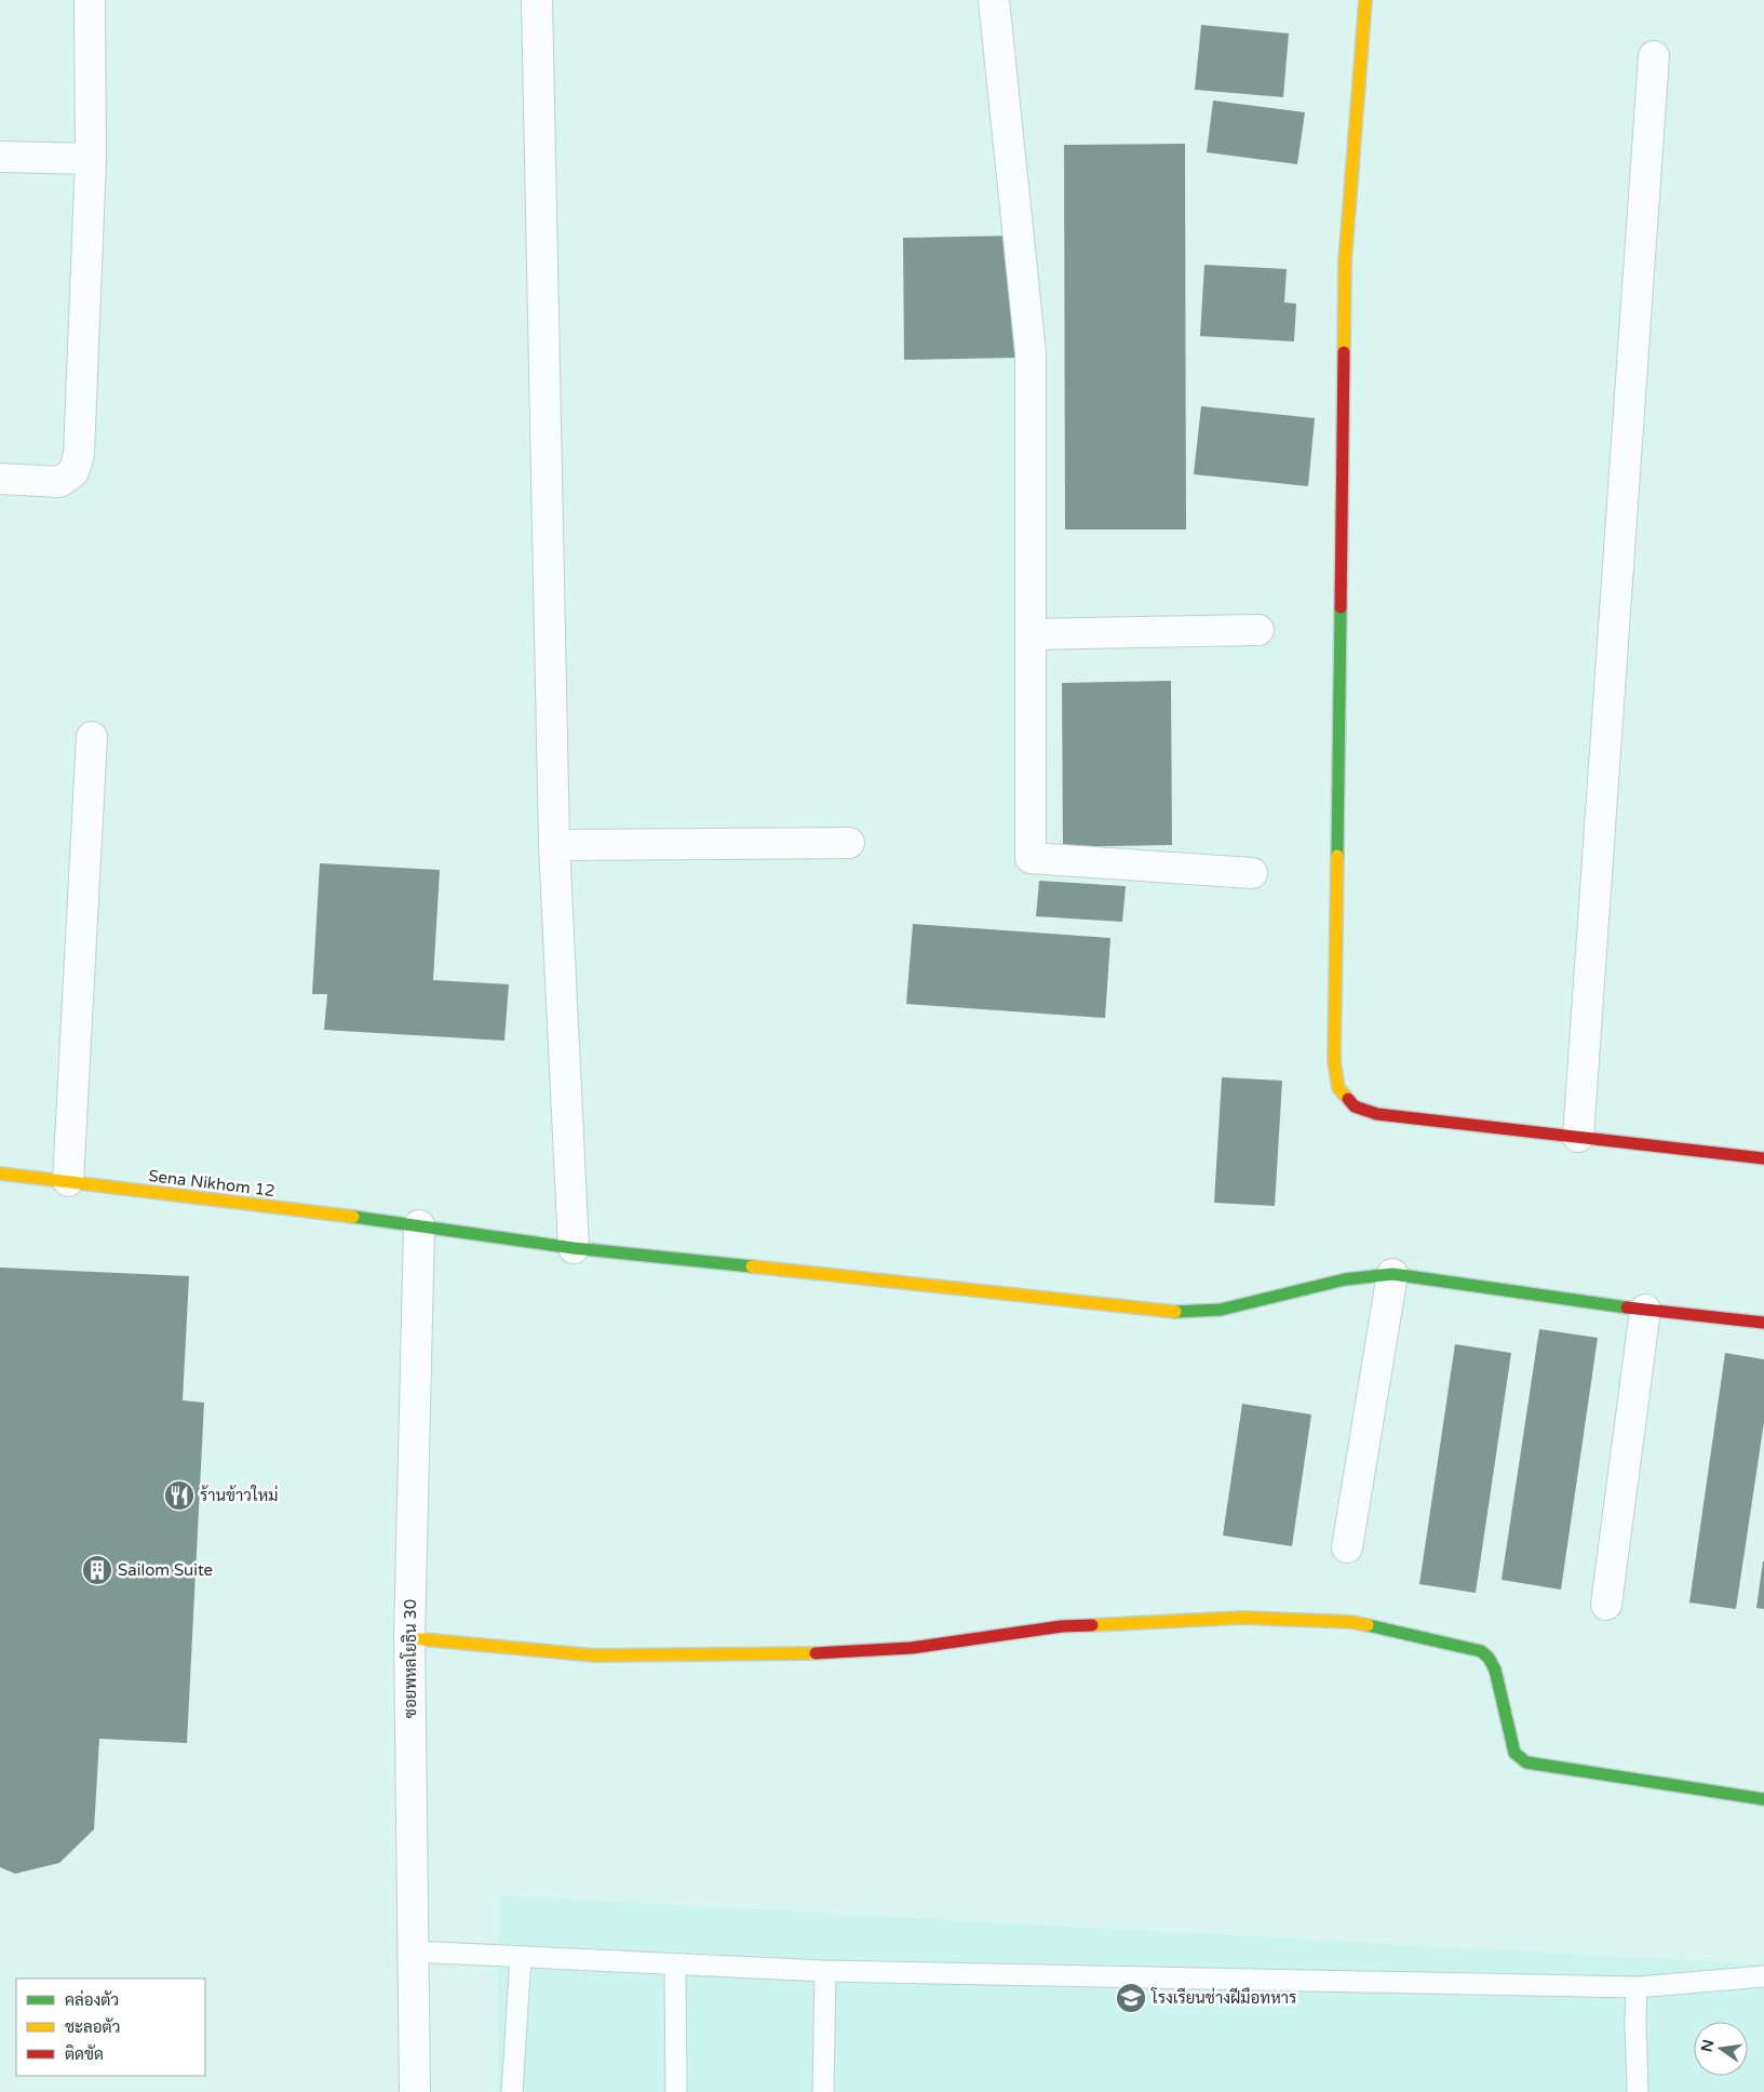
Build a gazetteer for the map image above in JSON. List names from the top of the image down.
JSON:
{
  "streets": {
    "street": ["Sena Nikhom 12", "ซอยพหลโยธิน 30"]
  },
  "crossings": [
    ["Sena Nikhom 12", "ซอยพหลโยธิน 30"]
  ],
  "places": {
    "restaurant": ["ร้านข้าวใหม่"],
    "building": ["Sailom Suite"],
    "school or university": ["โรงเรียนช่างฝีมือทหาร"]
  },
  "legend": ["คล่องตัว", "ชะลอตัว", "ติดขัด"],
  "north": "left"
}
